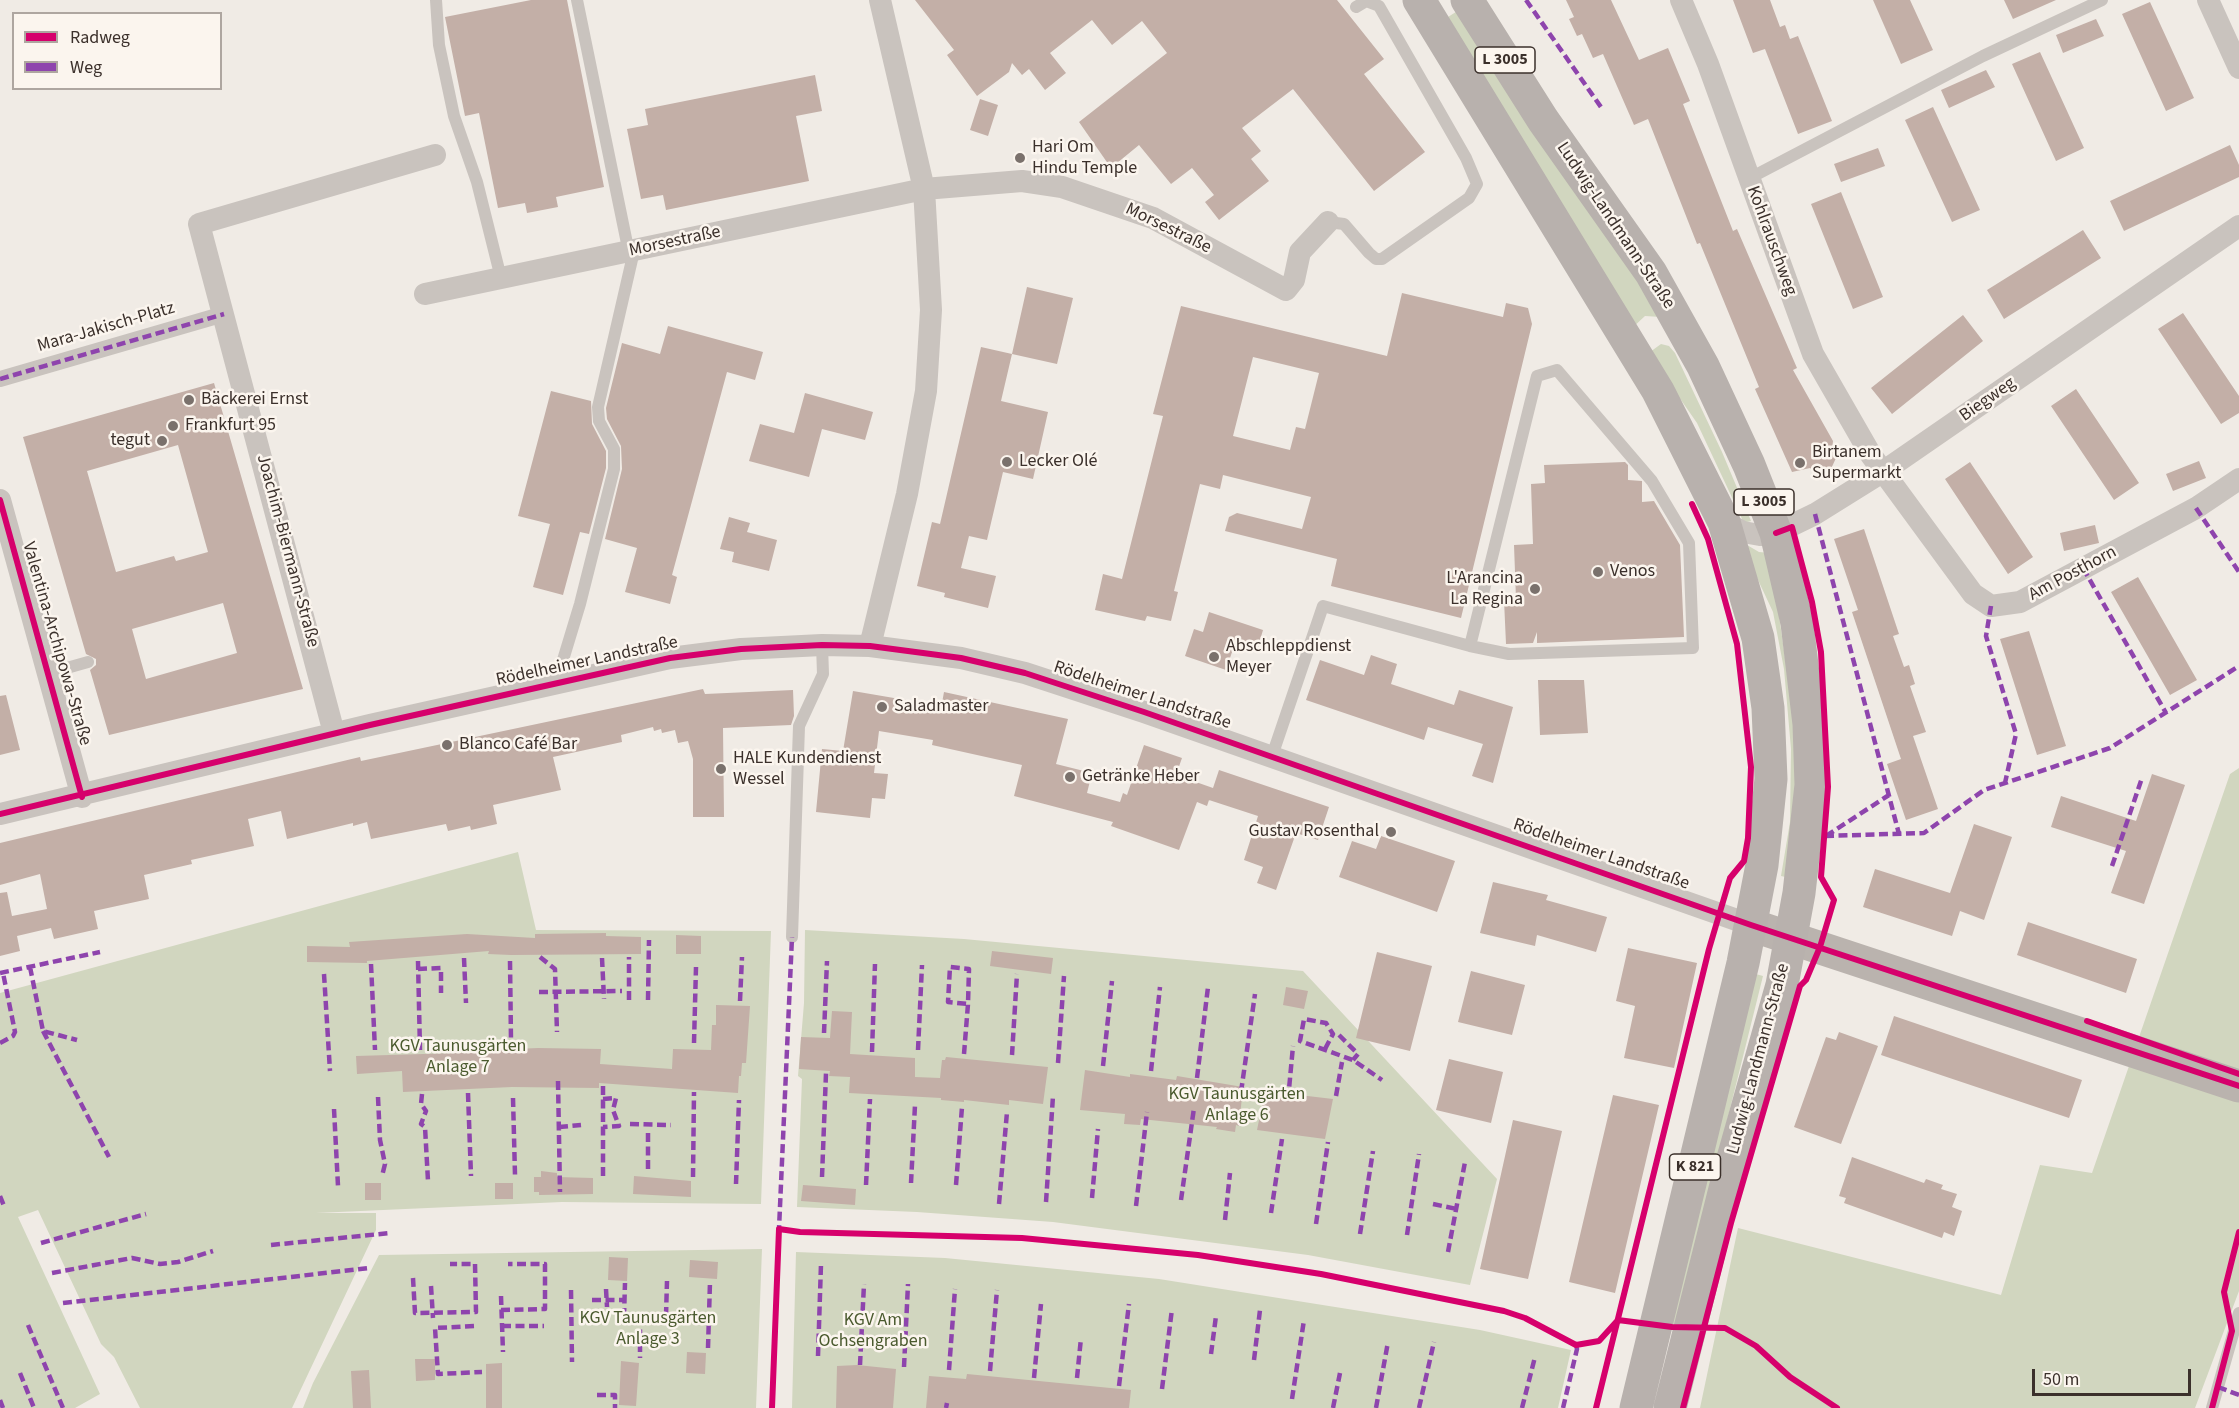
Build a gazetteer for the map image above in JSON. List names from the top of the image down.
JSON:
{
  "streets": {
    "main road": [
      "L 3005",
      "Ludwig-Landmann-Straße",
      "Rödelheimer Landstraße",
      "K 821"
    ],
    "street": [
      "Morsestraße",
      "Kohlrauschweg",
      "Mara-Jakisch-Platz",
      "Biegweg",
      "Joachim-Biermann-Straße",
      "Am Posthorn",
      "Valentina-Archipowa-Straße"
    ]
  },
  "crossings": [
    ["Ludwig-Landmann-Straße", "Biegweg"],
    ["Ludwig-Landmann-Straße", "Rödelheimer Landstraße"],
    ["Kohlrauschweg", "Biegweg"],
    ["Kohlrauschweg", "Am Posthorn"],
    ["Mara-Jakisch-Platz", "Joachim-Biermann-Straße"],
    ["Biegweg", "Am Posthorn"],
    ["Joachim-Biermann-Straße", "Rödelheimer Landstraße"],
    ["Valentina-Archipowa-Straße", "Rödelheimer Landstraße"]
  ],
  "parks": [
    "KGV Taunusgärten Anlage 7",
    "KGV Taunusgärten Anlage 6",
    "KGV Taunusgärten Anlage 3",
    "KGV Am Ochsengraben"
  ],
  "places": [
    "Hari Om Hindu Temple",
    "Bäckerei Ernst",
    "Frankfurt 95",
    "tegut",
    "Lecker Olé",
    "Birtanem Supermarkt",
    "Venos",
    "L'Arancina La Regina",
    "Abschleppdienst Meyer",
    "Saladmaster",
    "Blanco Café Bar",
    "HALE Kundendienst Wessel",
    "Getränke Heber",
    "Gustav Rosenthal"
  ],
  "legend": ["Radweg", "Weg"],
  "scale_bar": "50 m"
}
